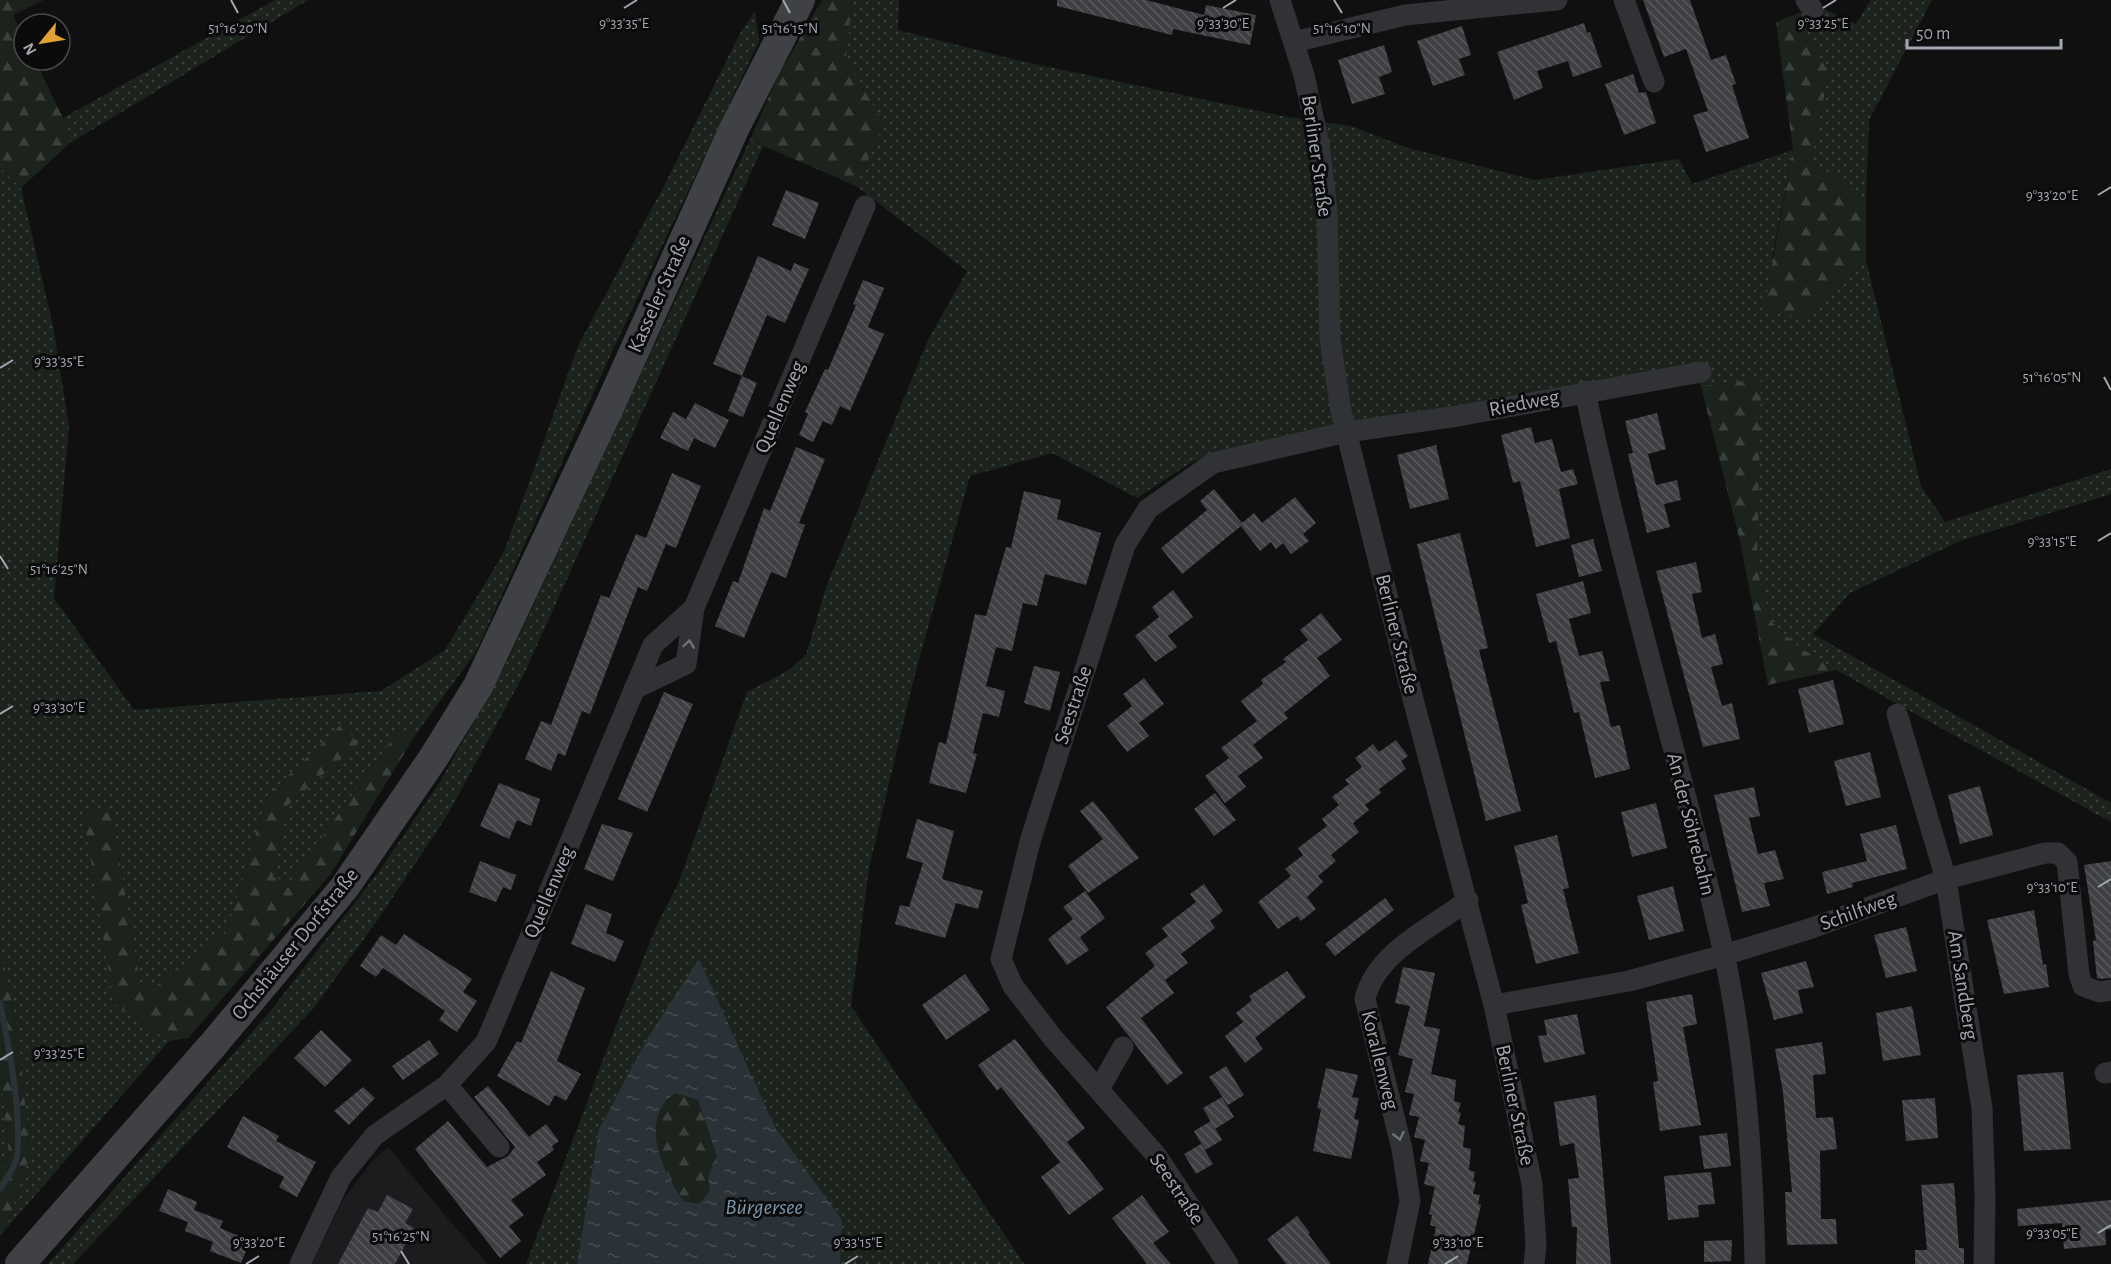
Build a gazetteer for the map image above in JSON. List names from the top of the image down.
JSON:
{
  "streets": {
    "main road": ["Kasseler Straße", "Ochshäuser Dorfstraße"],
    "street": [
      "Berliner Straße",
      "Riedweg",
      "Quellenweg",
      "Seestraße",
      "An der Söhrebahn",
      "Schilfweg",
      "Am Sandberg",
      "Korallenweg"
    ]
  },
  "crossings": [
    ["Berliner Straße", "Riedweg"],
    ["Berliner Straße", "Seestraße"],
    ["Berliner Straße", "Schilfweg"],
    ["Berliner Straße", "Korallenweg"],
    ["Kasseler Straße", "Ochshäuser Dorfstraße"],
    ["Riedweg", "Seestraße"],
    ["Riedweg", "An der Söhrebahn"],
    ["An der Söhrebahn", "Schilfweg"],
    ["Schilfweg", "Am Sandberg"]
  ],
  "one_way": ["Korallenweg"],
  "water": ["Bürgersee"],
  "scale_bar": "50 m",
  "north": "bottom left",
  "coordinates": [
    "9°33'35\"E",
    "9°33'30\"E",
    "9°33'25\"E",
    "51°16'20\"N",
    "51°16'15\"N",
    "51°16'10\"N",
    "9°33'20\"E",
    "51°16'05\"N",
    "9°33'15\"E",
    "51°16'25\"N",
    "9°33'10\"E",
    "9°33'05\"E"
  ]
}
